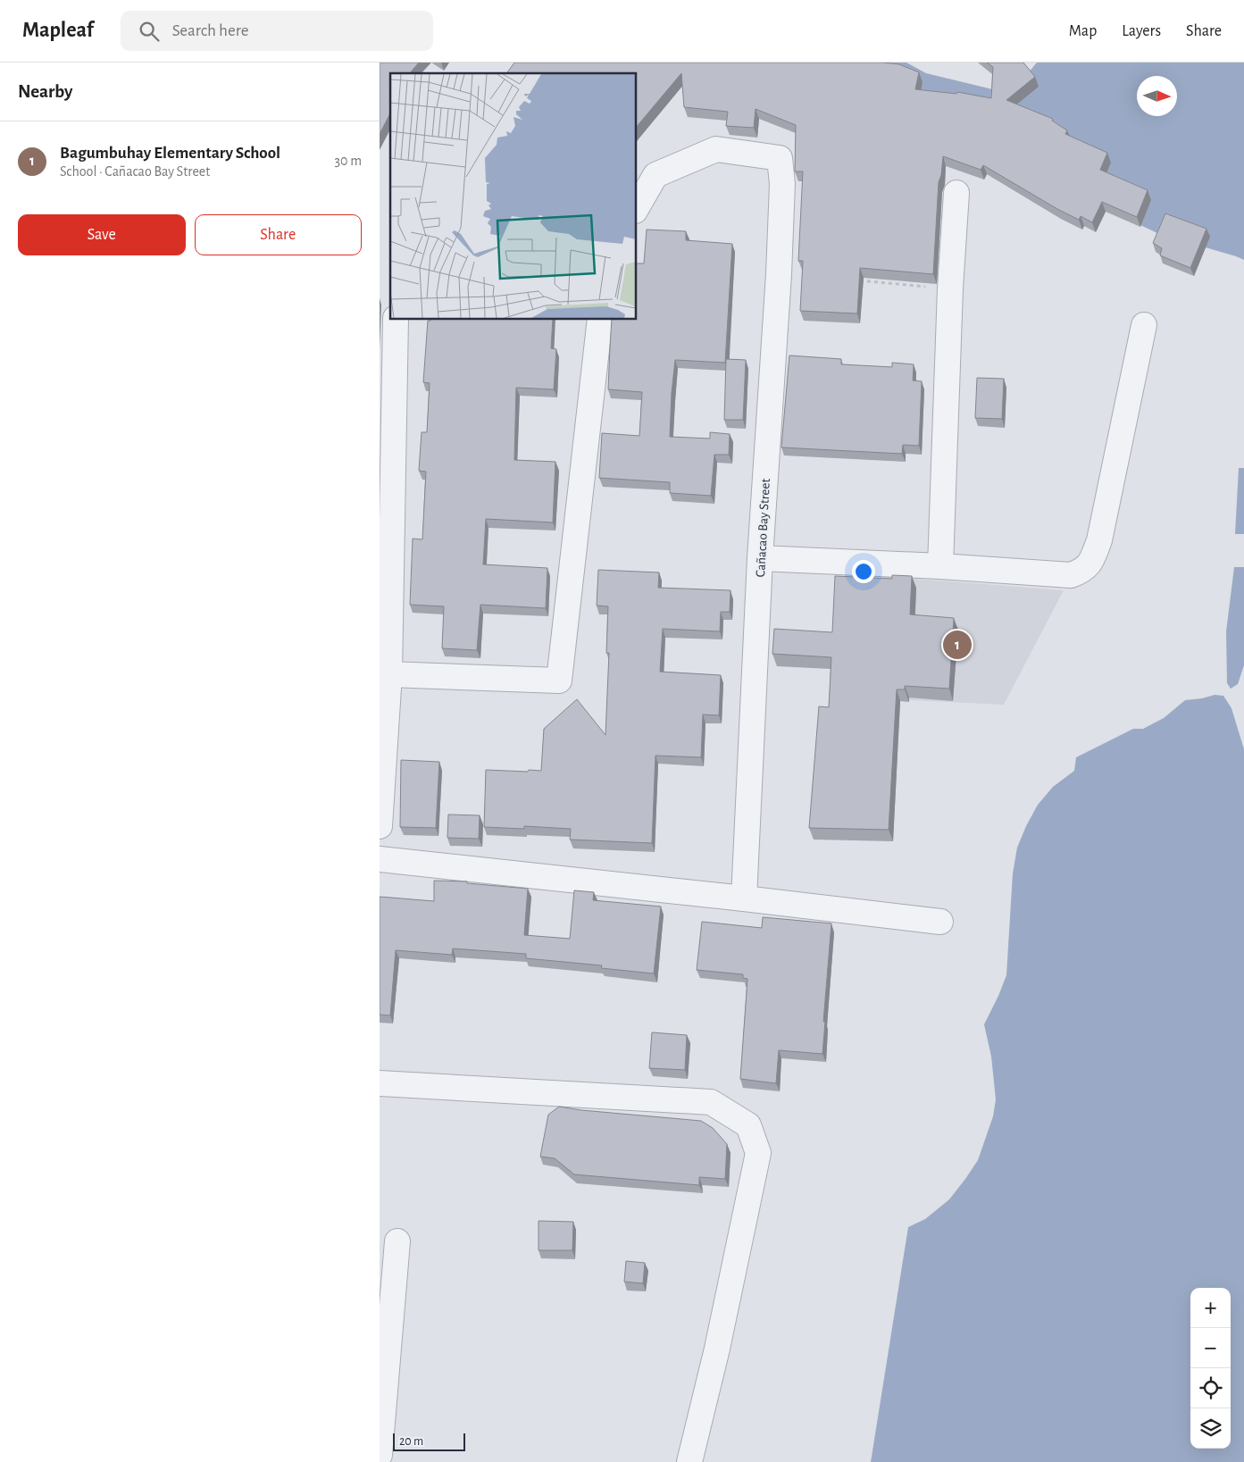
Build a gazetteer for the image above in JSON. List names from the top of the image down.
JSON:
{
  "streets": {
    "street": ["Cañacao Bay Street"]
  },
  "scale_bar": "20 m",
  "north": "right",
  "page": {
    "header": "Mapleaf",
    "search": "Search here",
    "nav": ["Map", "Layers", "Share"],
    "heading": "Nearby",
    "list": [
      {
        "mark": "1",
        "name": "Bagumbuhay Elementary School",
        "note": "School · Cañacao Bay Street",
        "value": "30 m"
      }
    ],
    "buttons": ["Save", "Share"],
    "pins": "1",
    "map_buttons": ["+", "−"],
    "scale": "20 m"
  }
}
